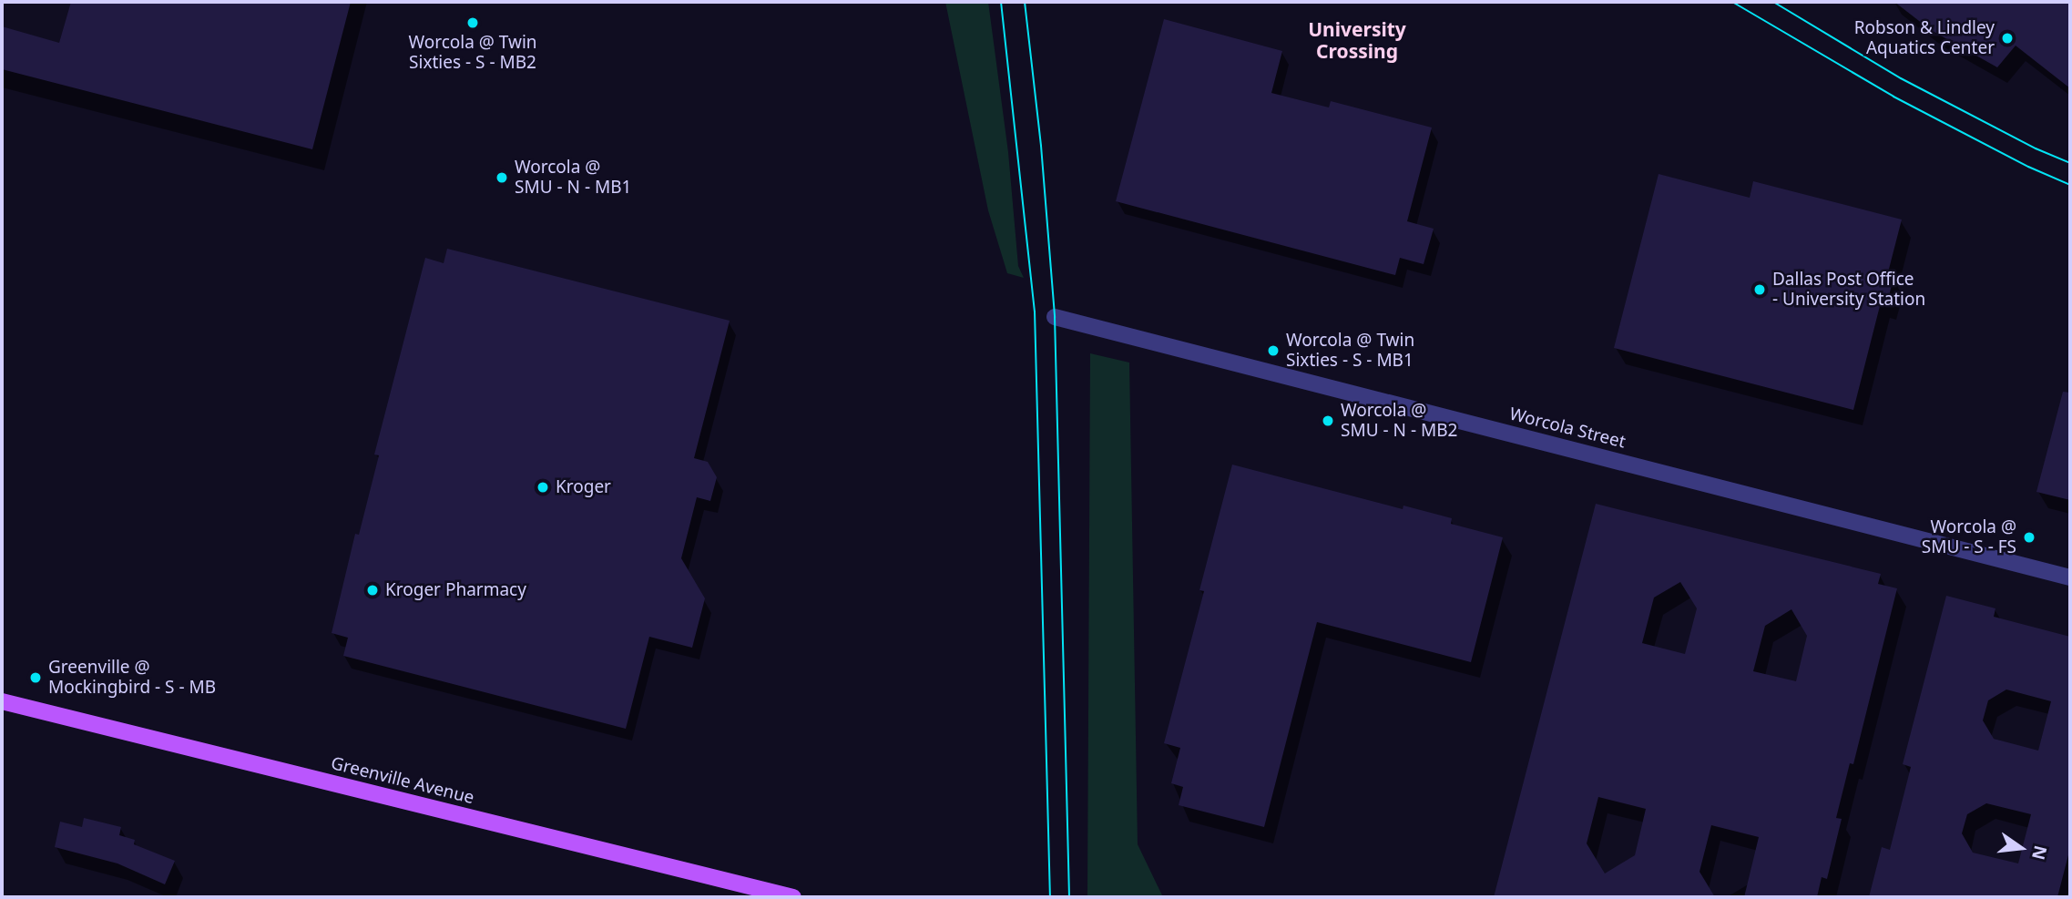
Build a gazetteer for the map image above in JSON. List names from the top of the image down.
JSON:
{
  "streets": {
    "main road": ["Greenville Avenue"],
    "street": ["Worcola Street"]
  },
  "districts": ["University Crossing"],
  "places": [
    "Worcola @ Twin Sixties - S - MB2",
    "Robson & Lindley Aquatics Center",
    "Worcola @ SMU - N - MB1",
    "Dallas Post Office - University Station",
    "Worcola @ Twin Sixties - S - MB1",
    "Worcola @ SMU - N - MB2",
    "Kroger",
    "Worcola @ SMU - S - FS",
    "Kroger Pharmacy",
    "Greenville @ Mockingbird - S - MB"
  ],
  "north": "right"
}
